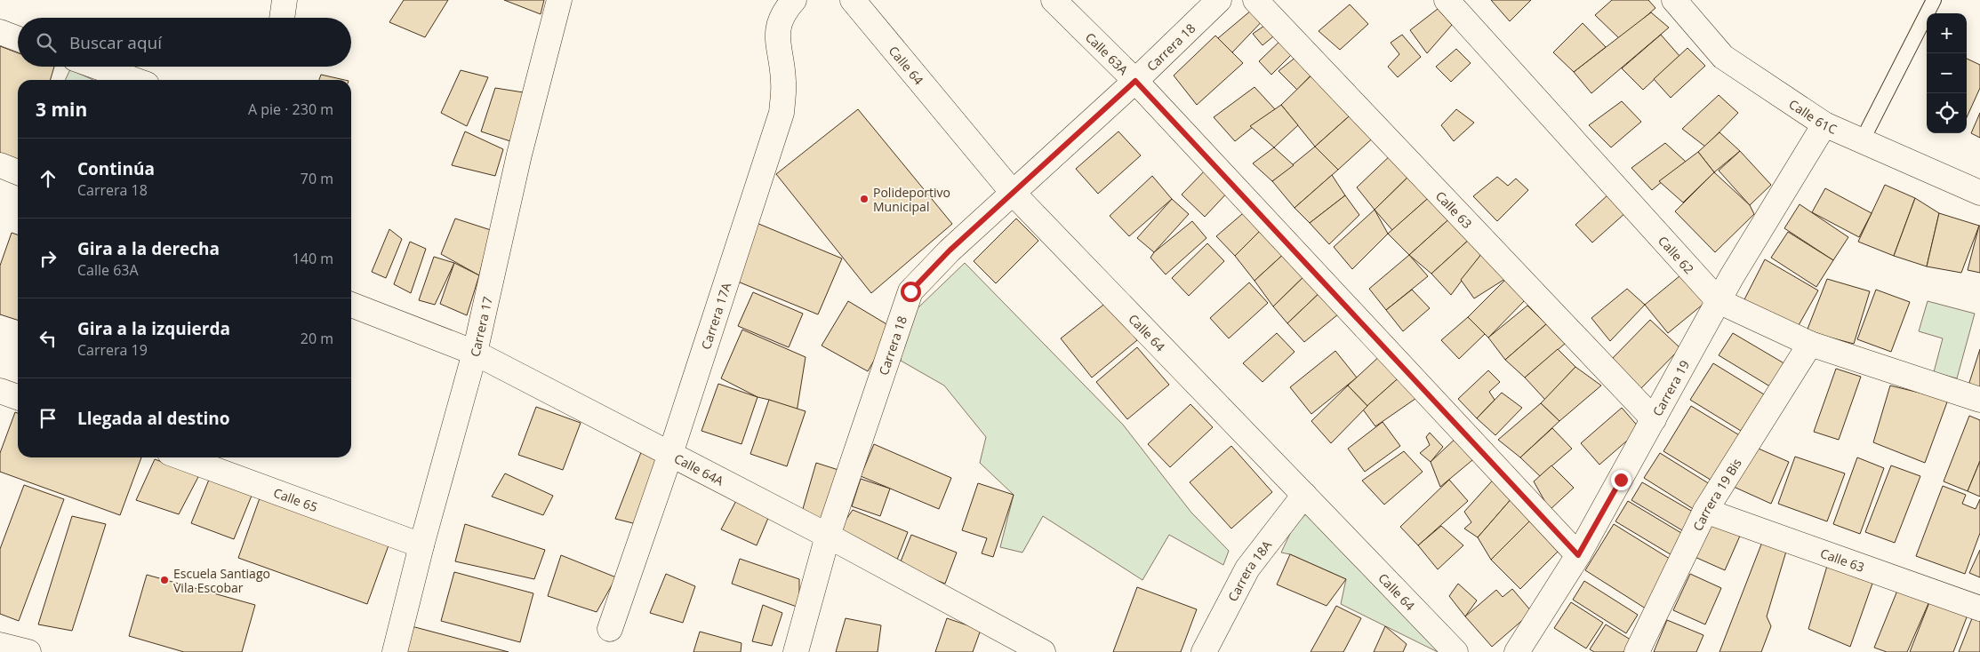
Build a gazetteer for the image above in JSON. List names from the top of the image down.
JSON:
{
  "streets": {
    "street": [
      "Carrera 18",
      "Calle 63A",
      "Calle 64",
      "Calle 61C",
      "Calle 63",
      "Calle 62",
      "Carrera 17A",
      "Carrera 17",
      "Carrera 19",
      "Calle 64A",
      "Carrera 19 Bis",
      "Calle 65",
      "Carrera 18A"
    ]
  },
  "crossings": [
    ["Carrera 18", "Calle 63A"],
    ["Carrera 18", "Calle 64"],
    ["Carrera 18", "Calle 64A"],
    ["Calle 63A", "Carrera 19"],
    ["Calle 64", "Carrera 18A"],
    ["Calle 61C", "Carrera 19"],
    ["Calle 63", "Carrera 19"],
    ["Calle 63", "Carrera 19 Bis"],
    ["Calle 62", "Carrera 19"],
    ["Calle 62", "Carrera 19 Bis"],
    ["Carrera 17A", "Calle 64A"],
    ["Carrera 17", "Calle 64A"],
    ["Carrera 17", "Calle 65"]
  ],
  "places": ["Polideportivo Municipal", "Escuela Santiago Vila Escobar"],
  "page": {
    "map_buttons": ["+", "−"],
    "search": "Buscar aquí",
    "heading": ["3 min", "A pie · 230 m"],
    "list": [
      ["Continúa", "Carrera 18", "70 m"],
      ["Gira a la derecha", "Calle 63A", "140 m"],
      ["Gira a la izquierda", "Carrera 19", "20 m"],
      "Llegada al destino"
    ]
  }
}
